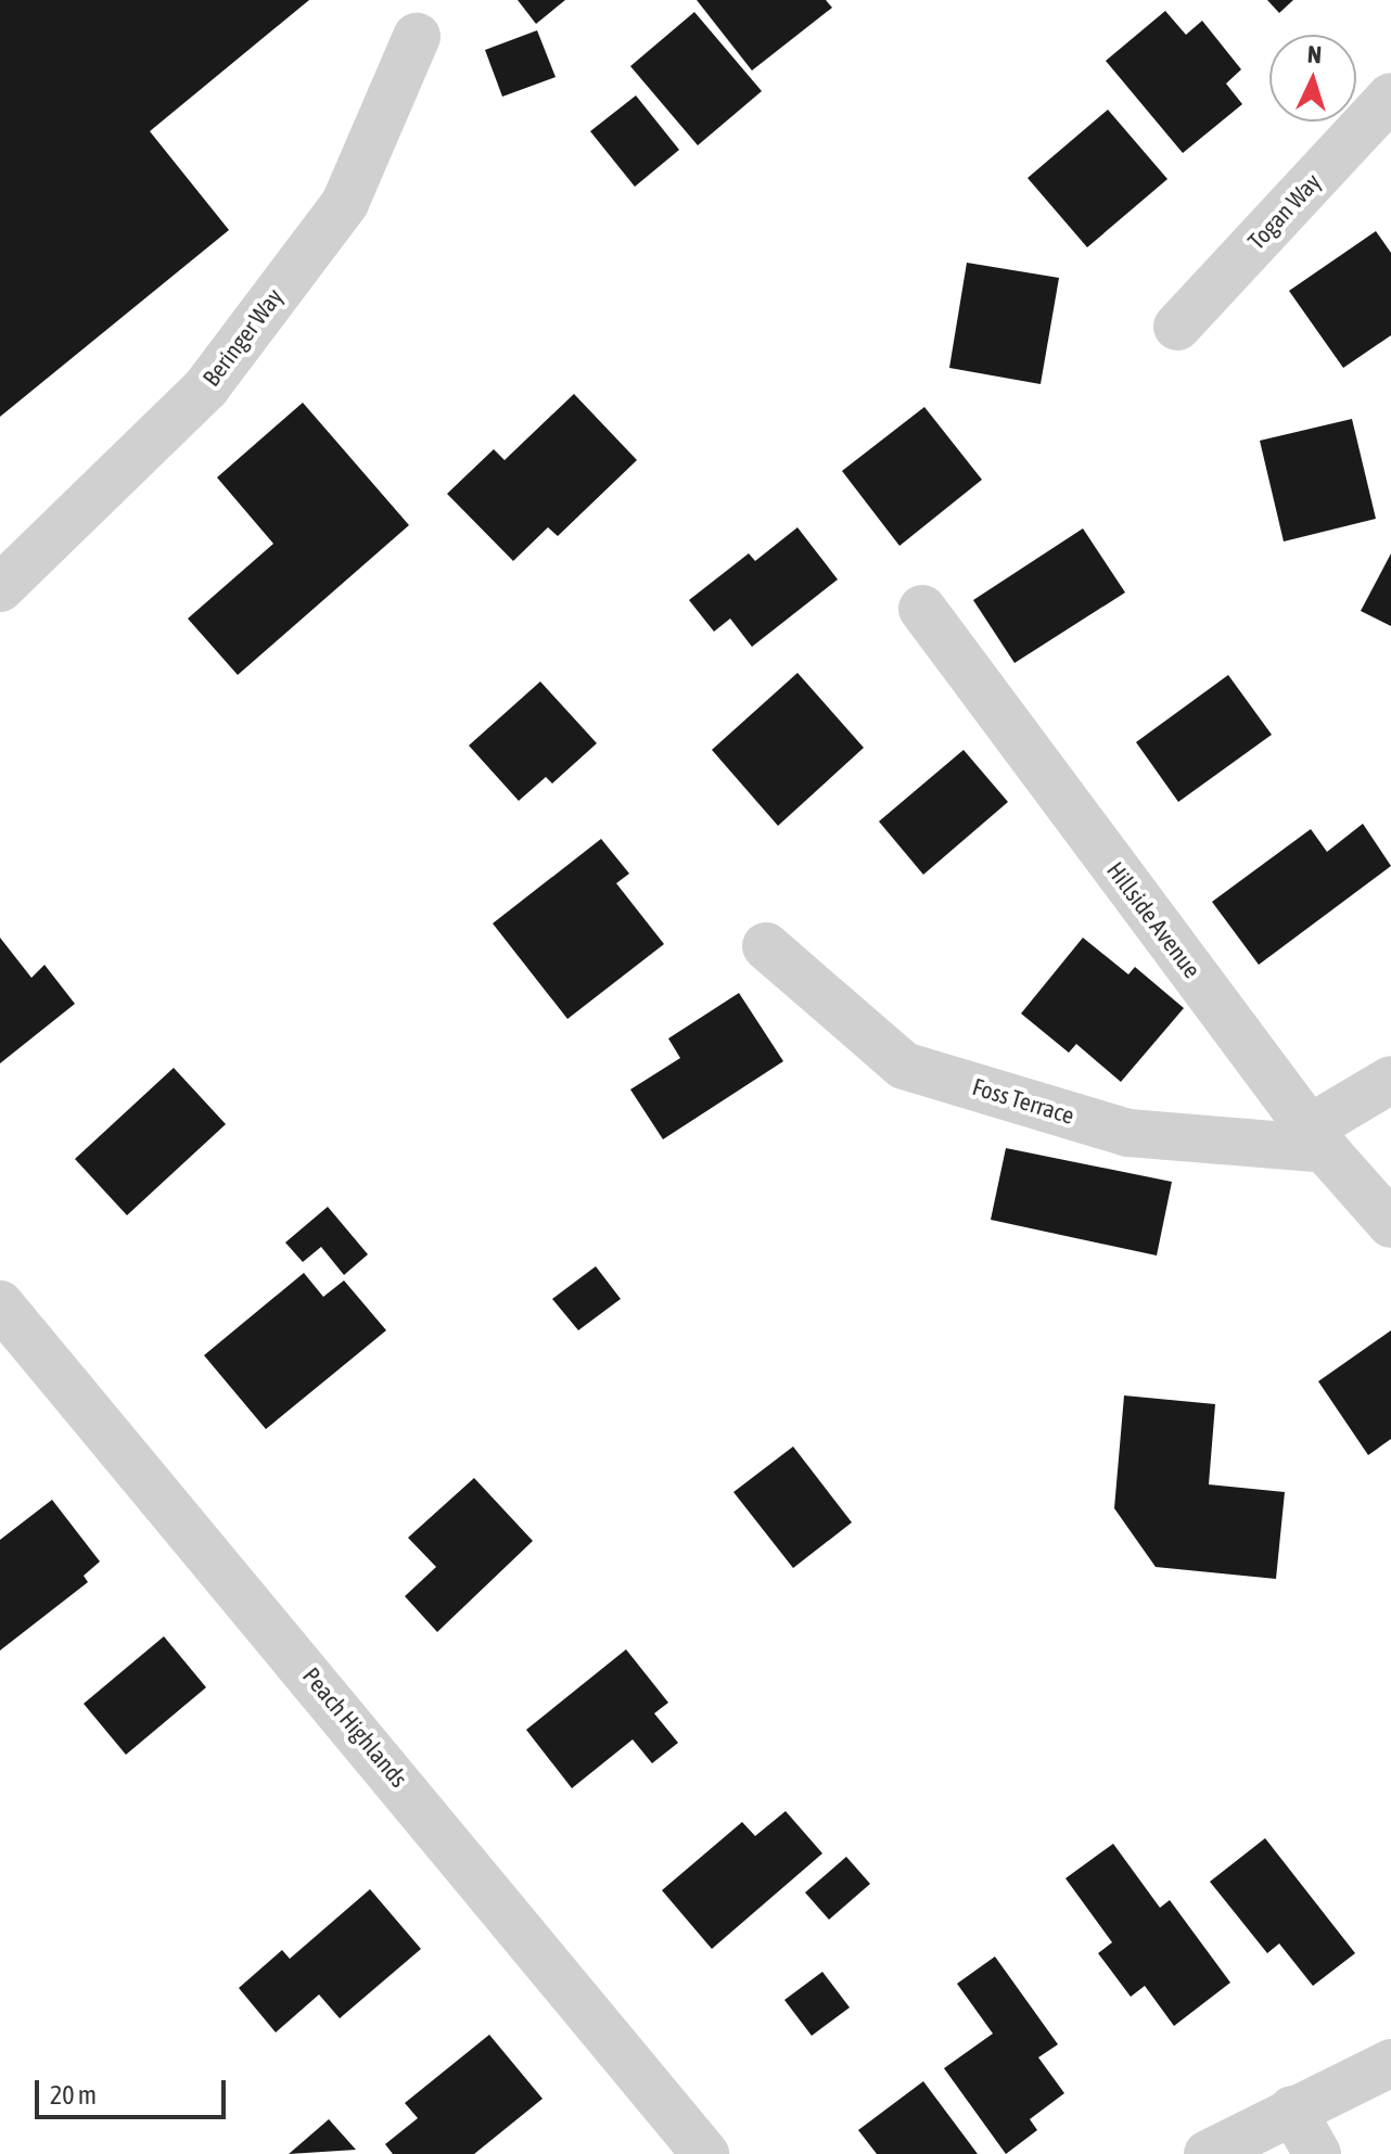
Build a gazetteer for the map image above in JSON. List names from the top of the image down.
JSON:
{
  "streets": {
    "street": [
      "Togan Way",
      "Beringer Way",
      "Hillside Avenue",
      "Foss Terrace",
      "Peach Highlands"
    ]
  },
  "crossings": [
    ["Hillside Avenue", "Foss Terrace"]
  ],
  "scale_bar": "20 m",
  "north": "top"
}
